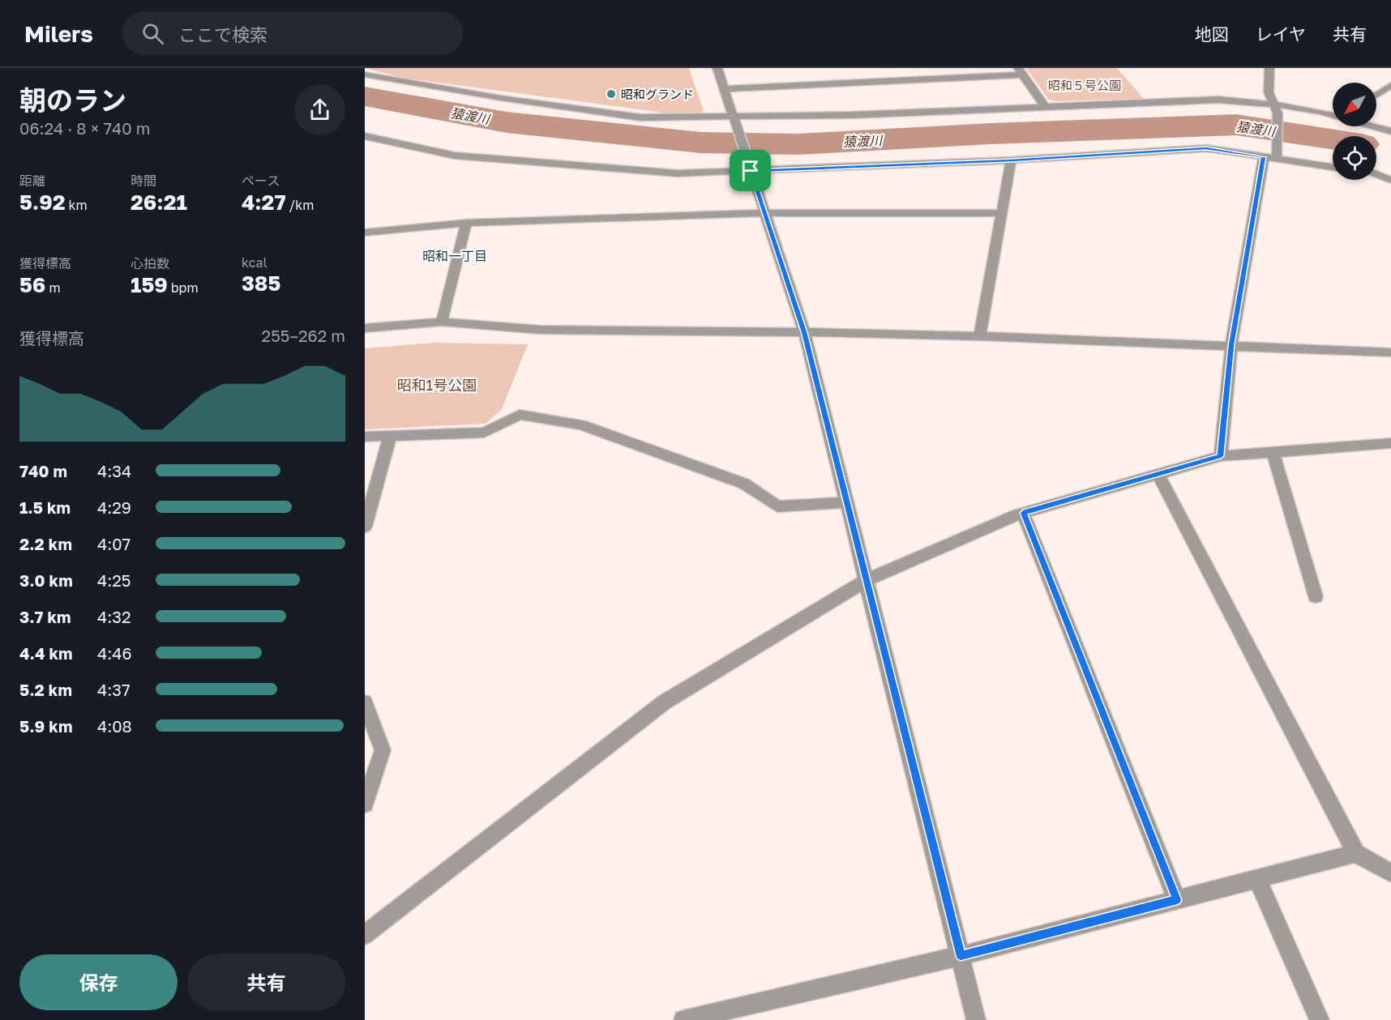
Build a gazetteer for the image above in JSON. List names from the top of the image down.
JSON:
{
  "districts": ["昭和一丁目"],
  "water": ["猿渡川"],
  "parks": ["昭和５号公園", "昭和1号公園"],
  "places": ["昭和グランド"],
  "north": "bottom left",
  "page": {
    "header": "Milers",
    "search": "ここで検索",
    "nav": ["地図", "レイヤ", "共有"],
    "heading": ["朝のラン", "06:24 · 8 × 740 m"],
    "stats": [
      ["距離", "5.92 km"],
      ["時間", "26:21"],
      ["ペース", "4:27 /km"],
      ["獲得標高", "56 m"],
      ["心拍数", "159 bpm"],
      ["kcal", "385"]
    ],
    "chart": ["獲得標高", "255–262 m"],
    "list": [
      {
        "name": "740 m",
        "note": "4:34"
      },
      {
        "name": "1.5 km",
        "note": "4:29"
      },
      {
        "name": "2.2 km",
        "note": "4:07"
      },
      {
        "name": "3.0 km",
        "note": "4:25"
      },
      {
        "name": "3.7 km",
        "note": "4:32"
      },
      {
        "name": "4.4 km",
        "note": "4:46"
      },
      {
        "name": "5.2 km",
        "note": "4:37"
      },
      {
        "name": "5.9 km",
        "note": "4:08"
      }
    ],
    "buttons": ["保存", "共有"]
  }
}
